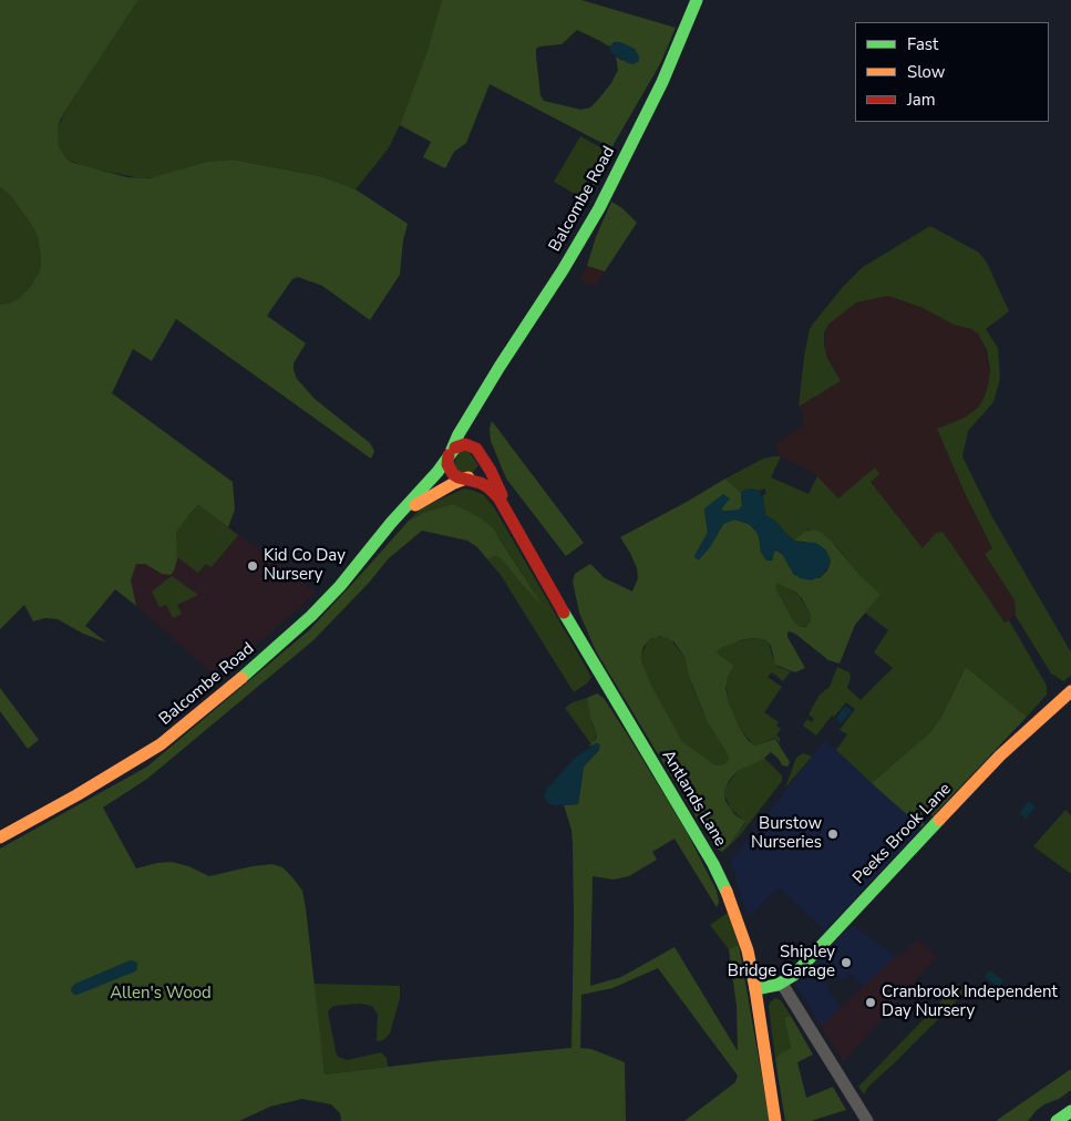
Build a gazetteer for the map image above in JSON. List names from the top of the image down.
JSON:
{
  "streets": {
    "main road": ["Balcombe Road", "Antlands Lane", "Peeks Brook Lane"]
  },
  "crossings": [
    ["Balcombe Road", "Antlands Lane"]
  ],
  "parks": ["Allen's Wood"],
  "places": [
    "Kid Co Day Nursery",
    "Burstow Nurseries",
    "Shipley Bridge Garage",
    "Cranbrook Independent Day Nursery"
  ],
  "legend": ["Fast", "Slow", "Jam"]
}
